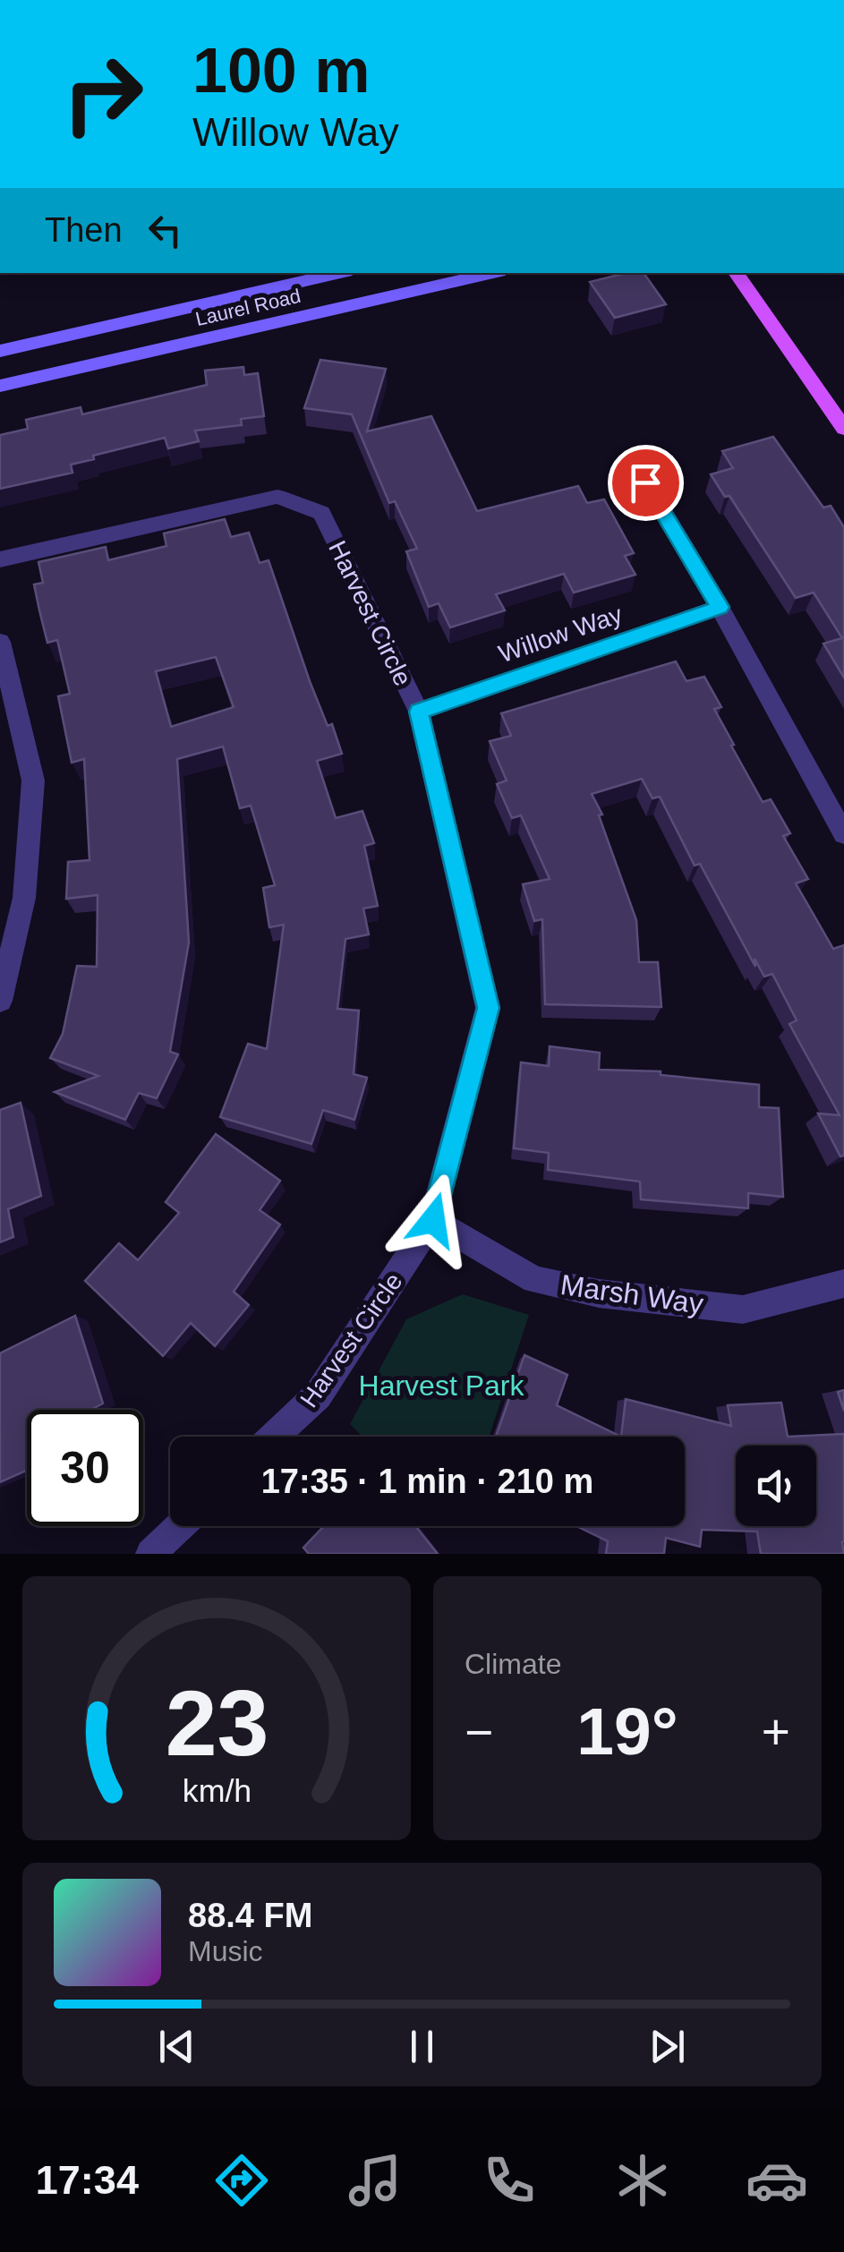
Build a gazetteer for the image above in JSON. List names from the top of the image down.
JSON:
{
  "streets": {
    "main road": ["Laurel Road"],
    "street": ["Harvest Circle", "Willow Way", "Marsh Way"]
  },
  "crossings": [
    ["Harvest Circle", "Willow Way"],
    ["Harvest Circle", "Marsh Way"]
  ],
  "parks": ["Harvest Park"],
  "page": {
    "turn": ["100 m", "Willow Way"],
    "then": "Then",
    "limit": "30",
    "trip": "17:35 · 1 min · 210 m",
    "tile": "Climate",
    "heat": ["−", "19°", "+"],
    "song": ["88.4 FM", "Music"],
    "tabs": "17:34",
    "gauge": ["23", "km/h"]
  }
}
